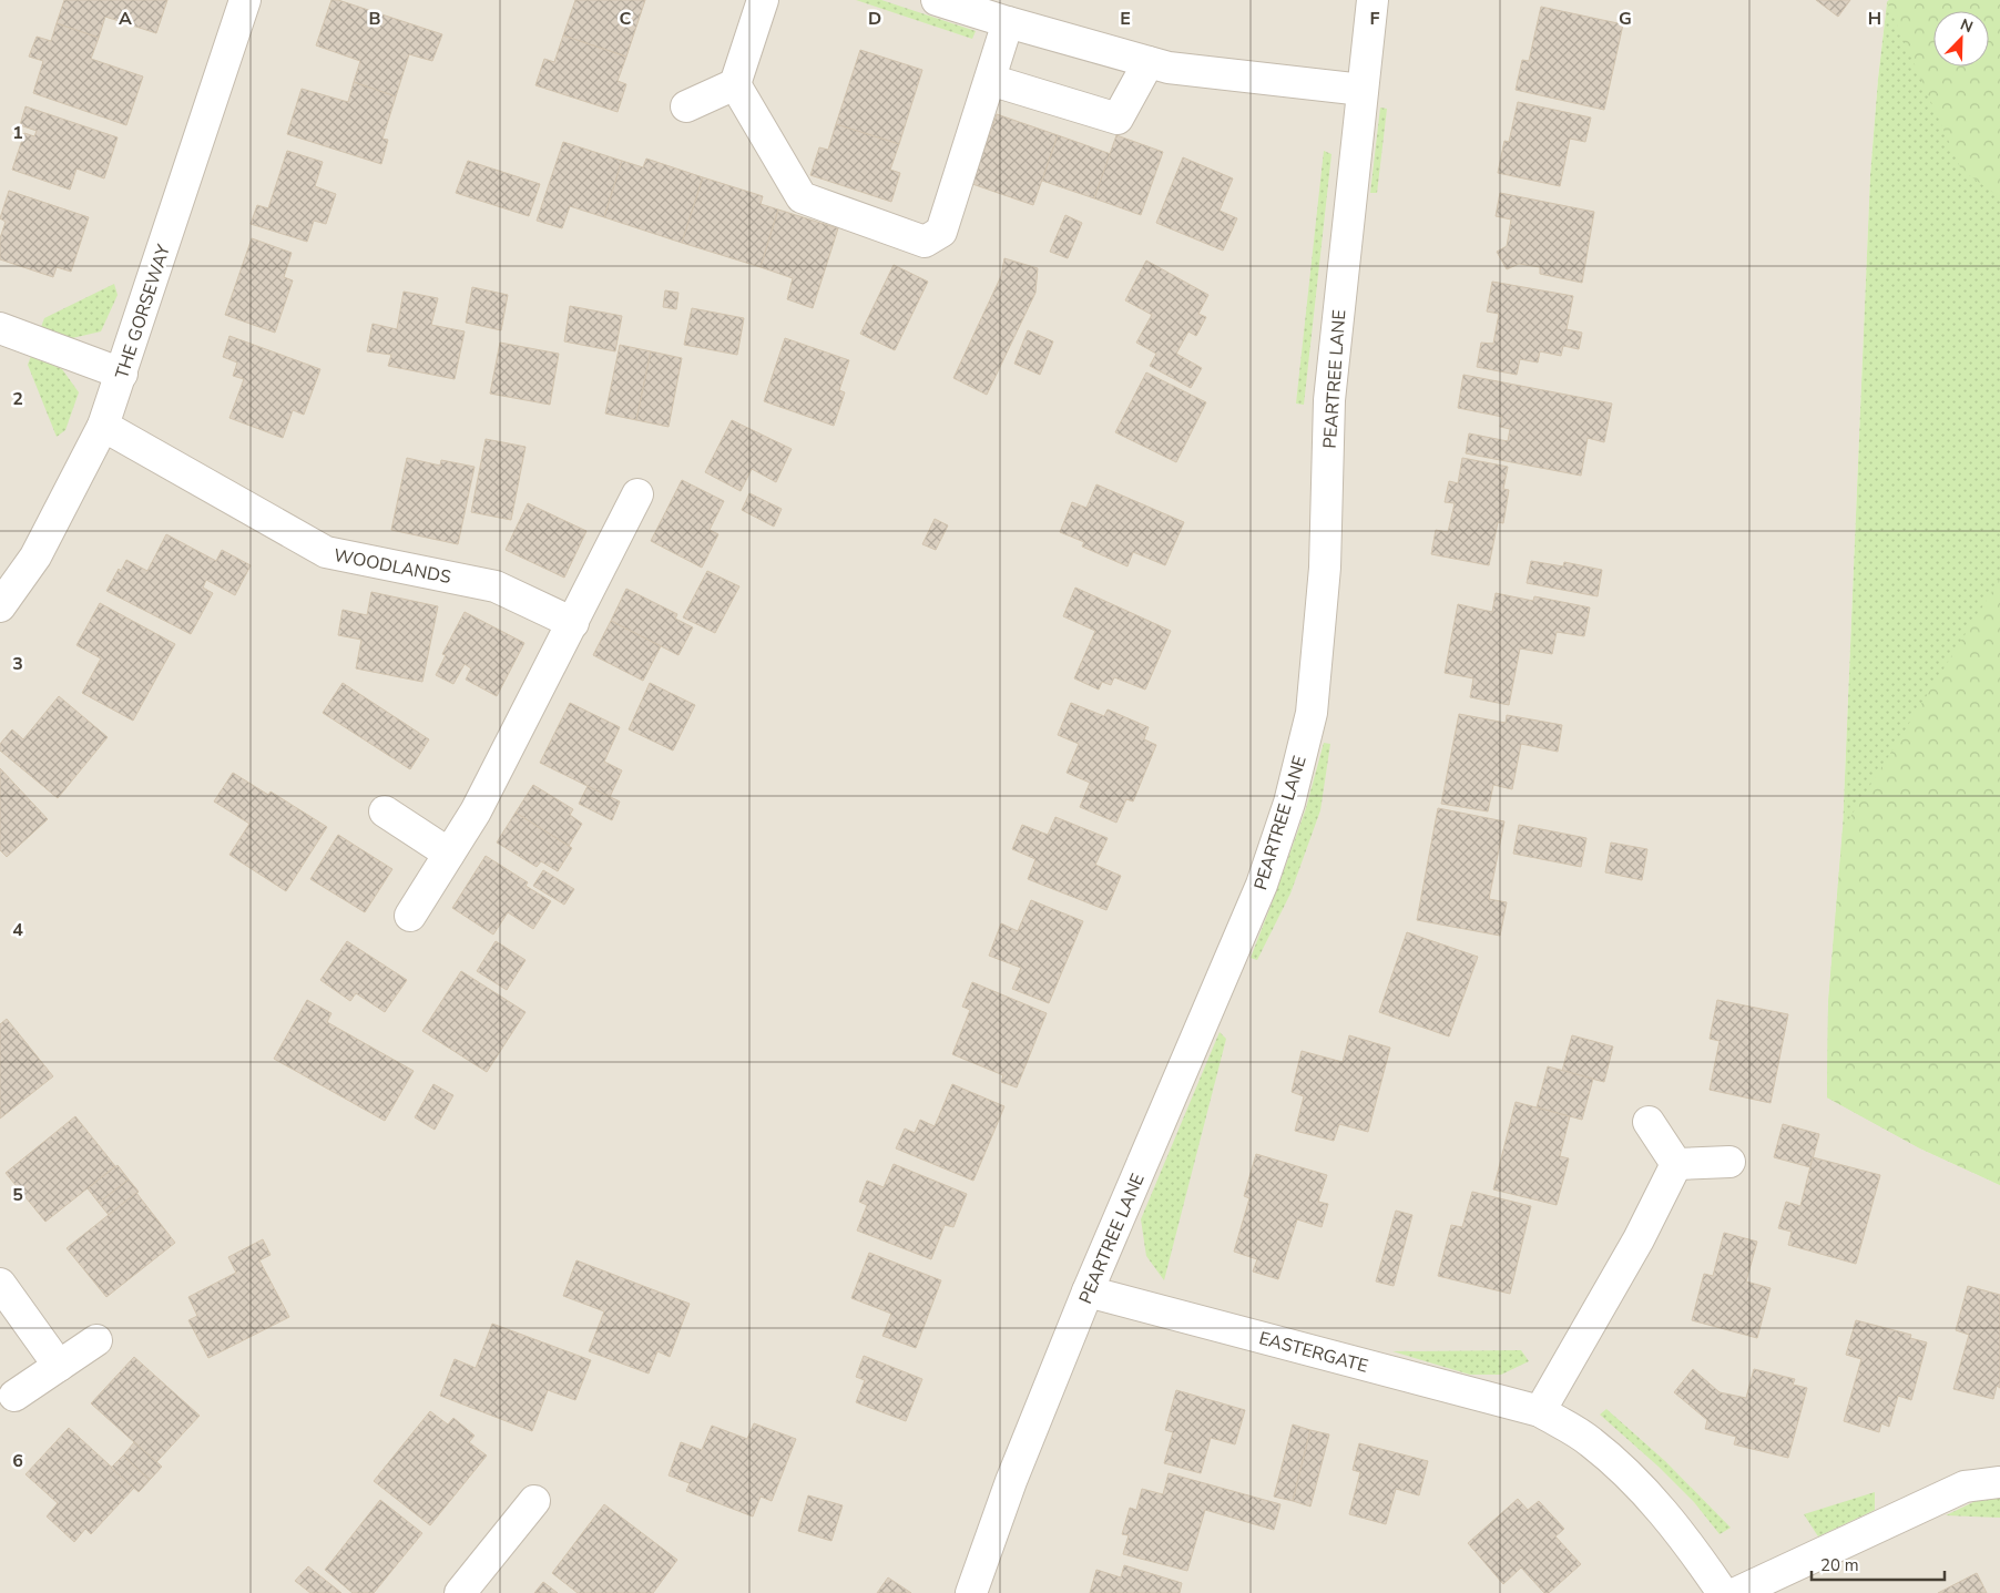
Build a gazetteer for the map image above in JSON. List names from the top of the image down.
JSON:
{
  "streets": {
    "street": [
      "THE GORSEWAY",
      "PEARTREE LANE",
      "WOODLANDS",
      "EASTERGATE"
    ]
  },
  "crossings": [
    ["THE GORSEWAY", "WOODLANDS"],
    ["PEARTREE LANE", "EASTERGATE"]
  ],
  "scale_bar": "20 m",
  "north": "top right",
  "grid": {
    "columns": [
      "A",
      "B",
      "C",
      "D",
      "E",
      "F",
      "G",
      "H"
    ],
    "rows": [
      "1",
      "2",
      "3",
      "4",
      "5",
      "6"
    ]
  }
}
